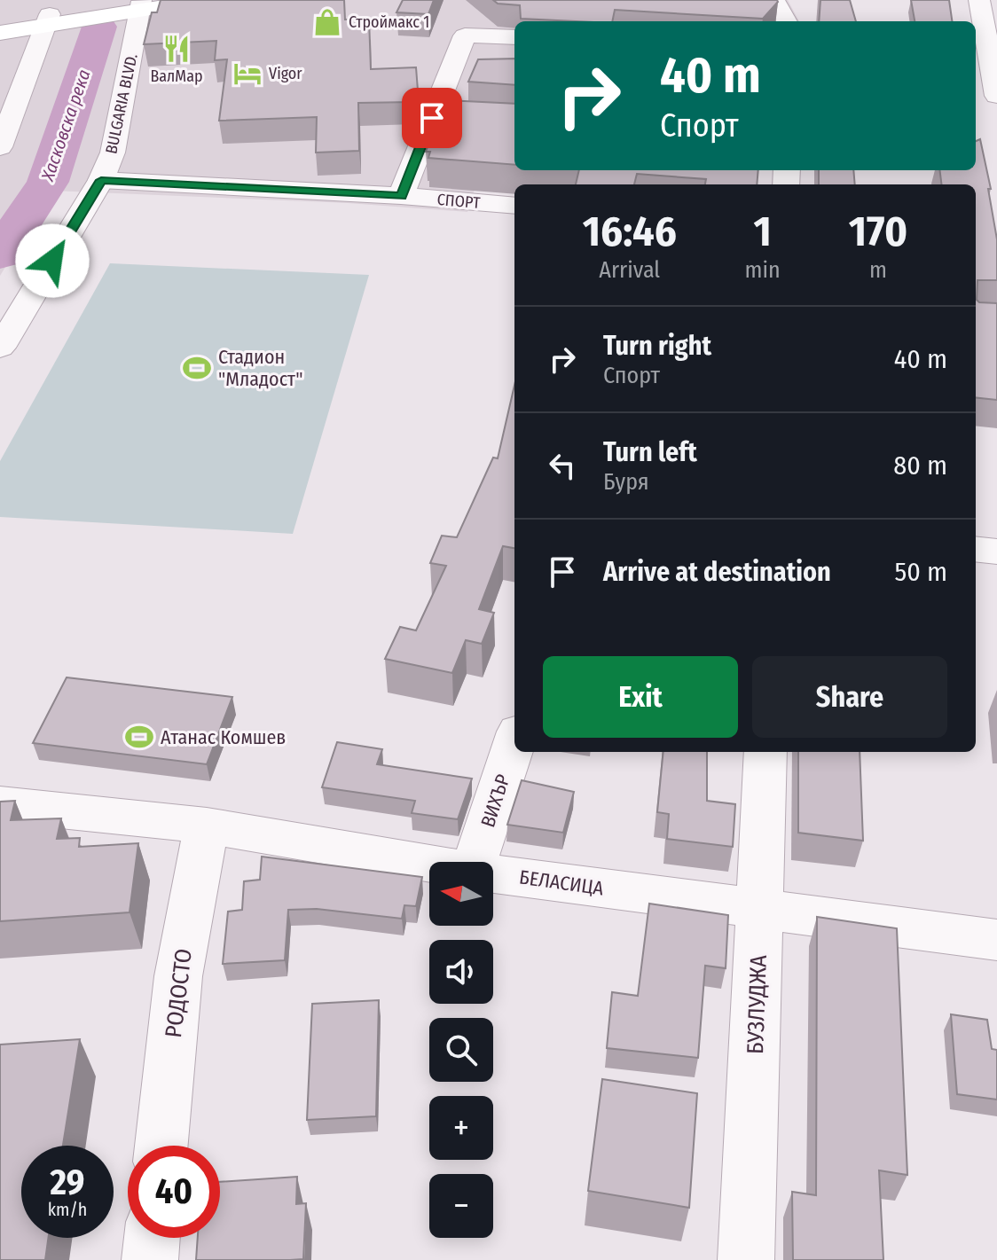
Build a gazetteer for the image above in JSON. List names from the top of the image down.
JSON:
{
  "streets": {
    "street": [
      "BULGARIA BLVD.",
      "СПОРТ",
      "ВИХЪР",
      "БЕЛАСИЦА",
      "РОДОСТО",
      "БУЗЛУДЖА"
    ]
  },
  "crossings": [
    ["BULGARIA BLVD.", "СПОРТ"],
    ["БЕЛАСИЦА", "РОДОСТО"],
    ["БЕЛАСИЦА", "БУЗЛУДЖА"]
  ],
  "water": ["Хасковска река"],
  "places": {
    "shop": ["Строймакс 1"],
    "restaurant": ["ВалМар"],
    "hotel": ["Vigor"],
    "sports": ["Стадион \"Младост\"", "Атанас Комшев"]
  },
  "north": "left",
  "page": {
    "turn": ["40 m", "Спорт"],
    "eta": [
      "16:46",
      "Arrival",
      "1",
      "min",
      "170",
      "m"
    ],
    "list": [
      {
        "name": "Turn right",
        "note": "Спорт",
        "value": "40 m"
      },
      {
        "name": "Turn left",
        "note": "Буря",
        "value": "80 m"
      },
      {
        "name": "Arrive at destination",
        "value": "50 m"
      }
    ],
    "buttons": ["Exit", "Share"],
    "map_buttons": ["+", "−"],
    "speed": "29 km/h",
    "limit": "40"
  }
}
